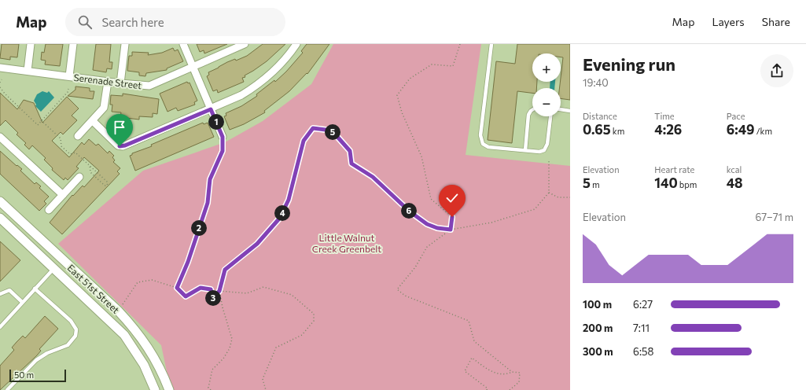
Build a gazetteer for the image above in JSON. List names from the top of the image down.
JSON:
{
  "streets": {
    "street": ["Serenade Street", "East 51st Street"]
  },
  "parks": ["Little Walnut Creek Greenbelt"],
  "scale_bar": "50 m",
  "page": {
    "header": "Map",
    "search": "Search here",
    "nav": ["Map", "Layers", "Share"],
    "heading": ["Evening run", "19:40"],
    "map_buttons": ["+", "−"],
    "stats": [
      ["Distance", "0.65 km"],
      ["Time", "4:26"],
      ["Pace", "6:49 /km"],
      ["Elevation", "5 m"],
      ["Heart rate", "140 bpm"],
      ["kcal", "48"]
    ],
    "pins": [
      "1",
      "5",
      "6",
      "4",
      "2",
      "3"
    ],
    "chart": ["Elevation", "67–71 m"],
    "list": [
      {
        "name": "100 m",
        "note": "6:27"
      },
      {
        "name": "200 m",
        "note": "7:11"
      },
      {
        "name": "300 m",
        "note": "6:58"
      }
    ],
    "scale": "50 m"
  }
}
